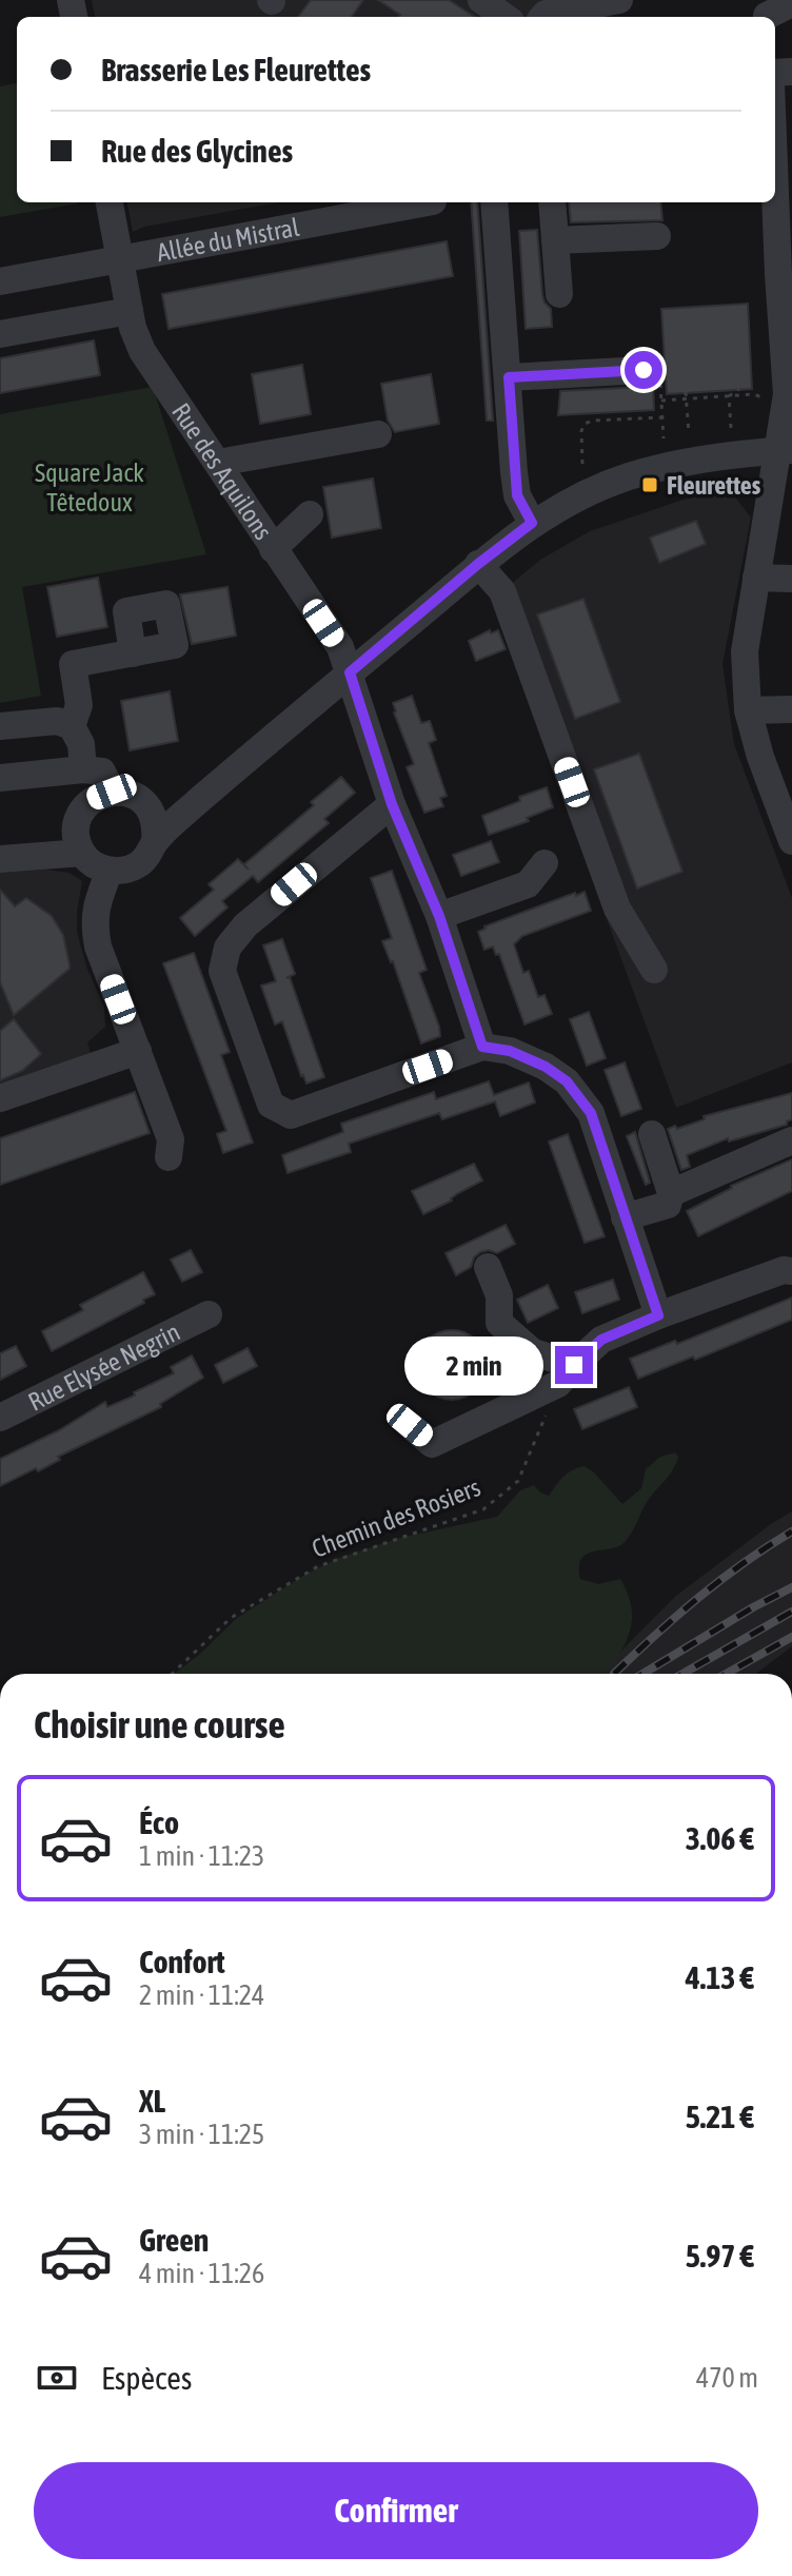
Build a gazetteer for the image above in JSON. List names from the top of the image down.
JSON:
{
  "streets": {
    "street": ["Allée du Mistral", "Rue des Aquilons", "Rue Elysée Negrin"],
    "path": ["Chemin des Rosiers"]
  },
  "crossings": [
    ["Allée du Mistral", "Rue des Aquilons"]
  ],
  "parks": ["Square Jack Têtedoux"],
  "places": {
    "transit": ["Fleurettes"]
  },
  "page": {
    "banner": ["Brasserie Les Fleurettes", "Rue des Glycines"],
    "bubble": "2 min",
    "heading": "Choisir une course",
    "list": [
      {
        "name": "Éco",
        "note": "1 min · 11:23",
        "value": "3.06 €"
      },
      {
        "name": "Confort",
        "note": "2 min · 11:24",
        "value": "4.13 €"
      },
      {
        "name": "XL",
        "note": "3 min · 11:25",
        "value": "5.21 €"
      },
      {
        "name": "Green",
        "note": "4 min · 11:26",
        "value": "5.97 €"
      }
    ],
    "pay": ["Espèces", "470 m"],
    "buttons": "Confirmer"
  }
}
